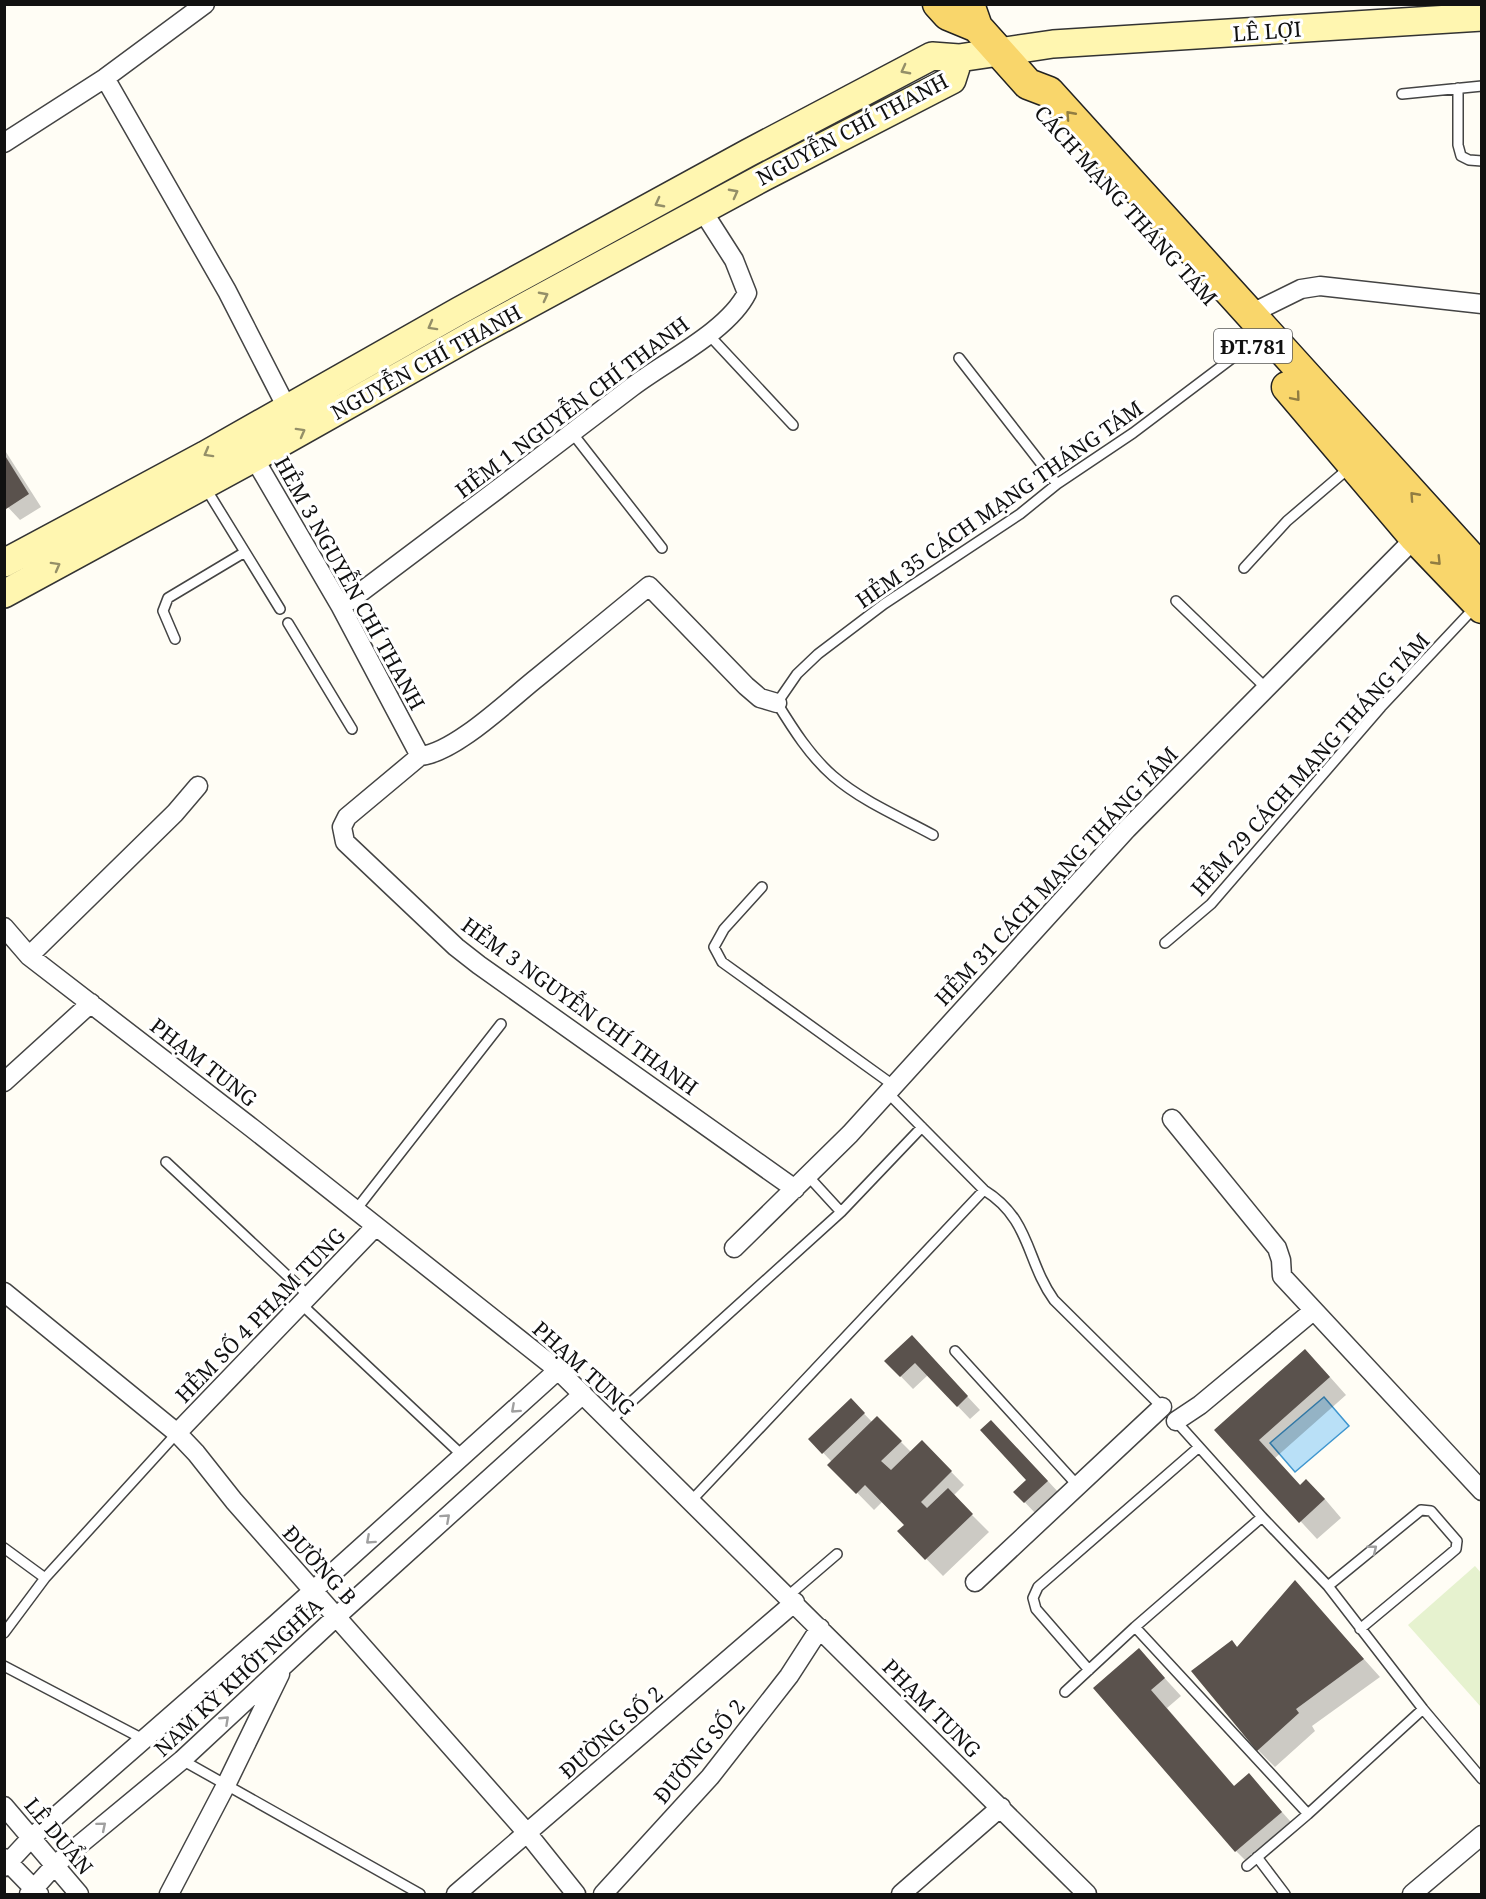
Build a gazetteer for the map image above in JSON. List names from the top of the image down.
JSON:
{
  "streets": {
    "main road": ["CÁCH MẠNG THÁNG TÁM", "ĐT.781"],
    "street": [
      "LÊ LỢI",
      "NGUYỄN CHÍ THANH",
      "HẺM 1 NGUYỄN CHÍ THANH",
      "HẺM 3 NGUYỄN CHÍ THANH",
      "HẺM 31 CÁCH MẠNG THÁNG TÁM",
      "PHẠM TUNG",
      "HẺM SỐ 4 PHẠM TUNG",
      "ĐƯỜNG B",
      "NAM KỲ KHỞI NGHĨA",
      "ĐƯỜNG SỐ 2",
      "LÊ DUẨN"
    ],
    "lane": ["HẺM 35 CÁCH MẠNG THÁNG TÁM", "HẺM 29 CÁCH MẠNG THÁNG TÁM"]
  },
  "crossings": [
    ["LÊ LỢI", "NGUYỄN CHÍ THANH"],
    ["LÊ LỢI", "CÁCH MẠNG THÁNG TÁM"],
    ["NGUYỄN CHÍ THANH", "HẺM 1 NGUYỄN CHÍ THANH"],
    ["NGUYỄN CHÍ THANH", "HẺM 3 NGUYỄN CHÍ THANH"],
    ["CÁCH MẠNG THÁNG TÁM", "HẺM 35 CÁCH MẠNG THÁNG TÁM"],
    ["CÁCH MẠNG THÁNG TÁM", "HẺM 29 CÁCH MẠNG THÁNG TÁM"],
    ["CÁCH MẠNG THÁNG TÁM", "HẺM 31 CÁCH MẠNG THÁNG TÁM"],
    ["HẺM 1 NGUYỄN CHÍ THANH", "HẺM 3 NGUYỄN CHÍ THANH"],
    ["HẺM 3 NGUYỄN CHÍ THANH", "HẺM 31 CÁCH MẠNG THÁNG TÁM"],
    ["PHẠM TUNG", "HẺM SỐ 4 PHẠM TUNG"],
    ["PHẠM TUNG", "NAM KỲ KHỞI NGHĨA"],
    ["PHẠM TUNG", "ĐƯỜNG SỐ 2"],
    ["HẺM SỐ 4 PHẠM TUNG", "ĐƯỜNG B"],
    ["ĐƯỜNG B", "NAM KỲ KHỞI NGHĨA"],
    ["ĐƯỜNG B", "ĐƯỜNG SỐ 2"],
    ["NAM KỲ KHỞI NGHĨA", "LÊ DUẨN"]
  ]
}
